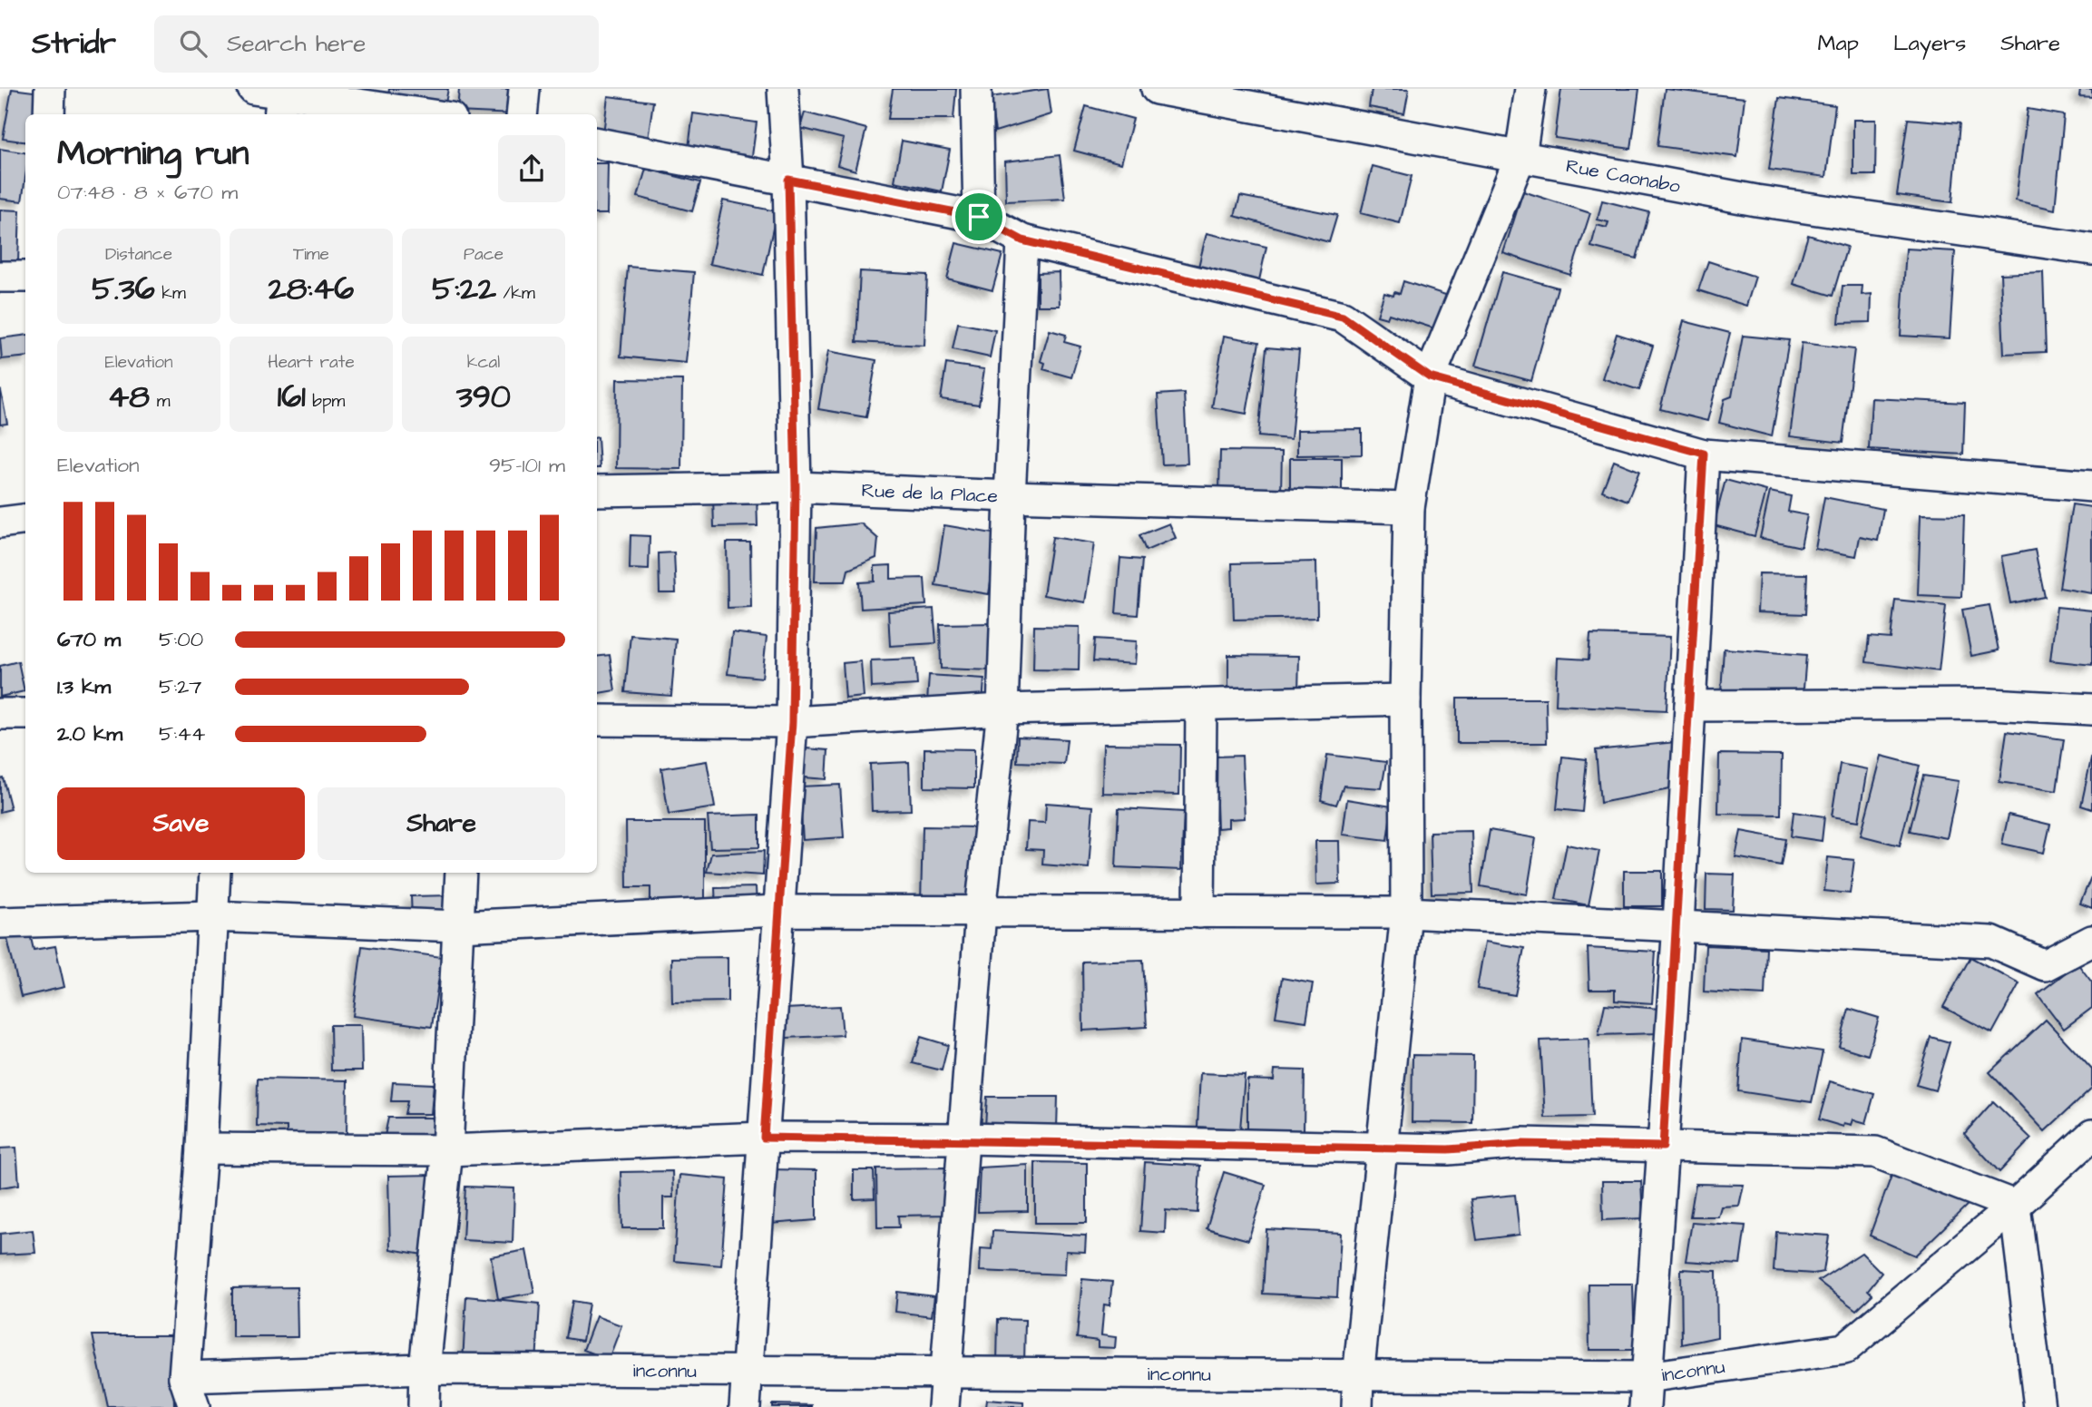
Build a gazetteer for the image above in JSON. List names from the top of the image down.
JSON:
{
  "streets": {
    "street": ["Rue Caonabo", "Rue de la Place", "inconnu"]
  },
  "page": {
    "header": "Stridr",
    "search": "Search here",
    "nav": ["Map", "Layers", "Share"],
    "heading": ["Morning run", "07:48 · 8 × 670 m"],
    "stats": [
      ["Distance", "5.36 km"],
      ["Time", "28:46"],
      ["Pace", "5:22 /km"],
      ["Elevation", "48 m"],
      ["Heart rate", "161 bpm"],
      ["kcal", "390"]
    ],
    "chart": ["Elevation", "95–101 m"],
    "list": [
      {
        "name": "670 m",
        "note": "5:00"
      },
      {
        "name": "1.3 km",
        "note": "5:27"
      },
      {
        "name": "2.0 km",
        "note": "5:44"
      }
    ],
    "buttons": ["Save", "Share"]
  }
}
